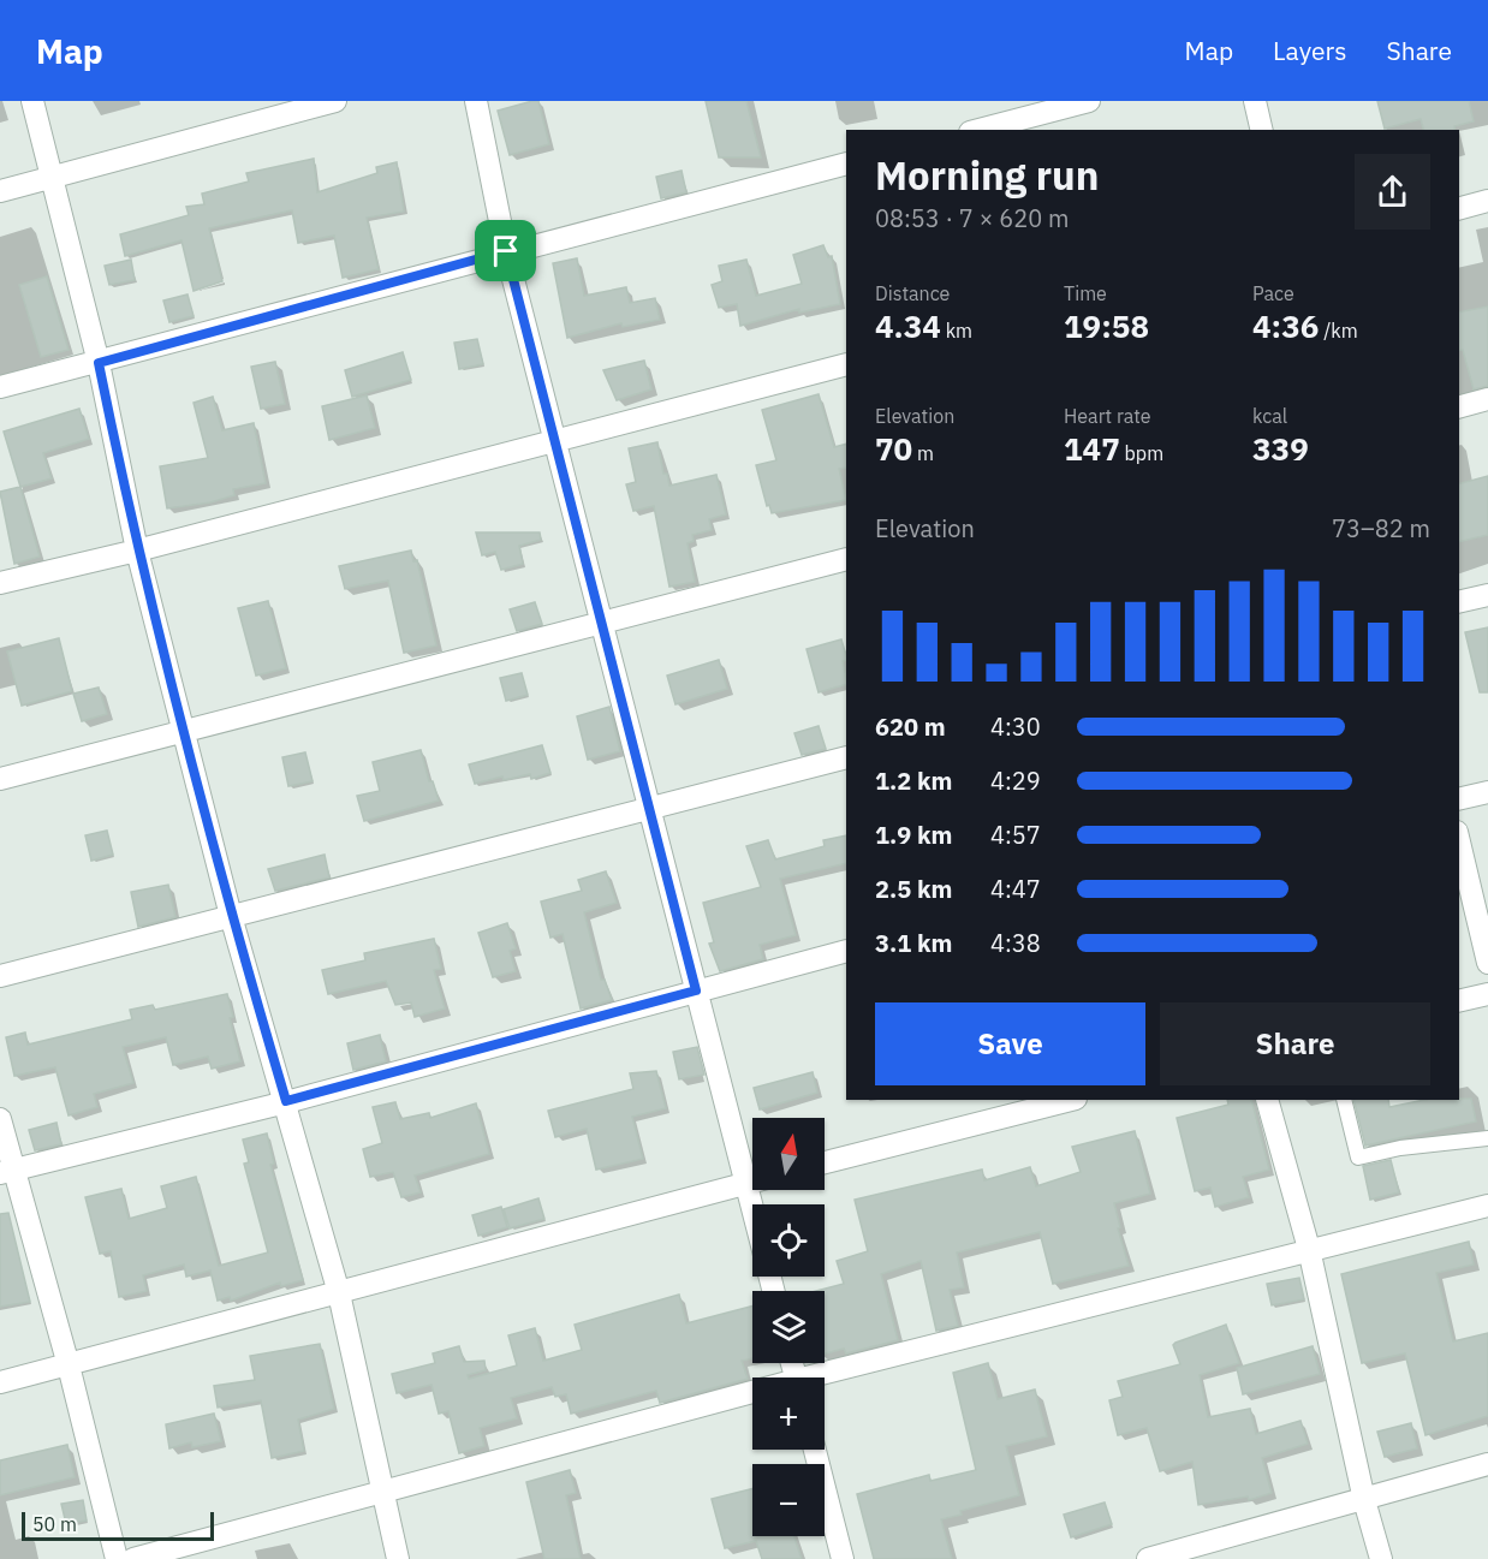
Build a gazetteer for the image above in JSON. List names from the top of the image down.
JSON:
{
  "scale_bar": "50 m",
  "north": "top",
  "page": {
    "header": "Map",
    "nav": ["Map", "Layers", "Share"],
    "heading": ["Morning run", "08:53 · 7 × 620 m"],
    "stats": [
      ["Distance", "4.34 km"],
      ["Time", "19:58"],
      ["Pace", "4:36 /km"],
      ["Elevation", "70 m"],
      ["Heart rate", "147 bpm"],
      ["kcal", "339"]
    ],
    "chart": ["Elevation", "73–82 m"],
    "list": [
      {
        "name": "620 m",
        "note": "4:30"
      },
      {
        "name": "1.2 km",
        "note": "4:29"
      },
      {
        "name": "1.9 km",
        "note": "4:57"
      },
      {
        "name": "2.5 km",
        "note": "4:47"
      },
      {
        "name": "3.1 km",
        "note": "4:38"
      }
    ],
    "buttons": ["Save", "Share"],
    "map_buttons": ["+", "−"],
    "scale": "50 m"
  }
}
